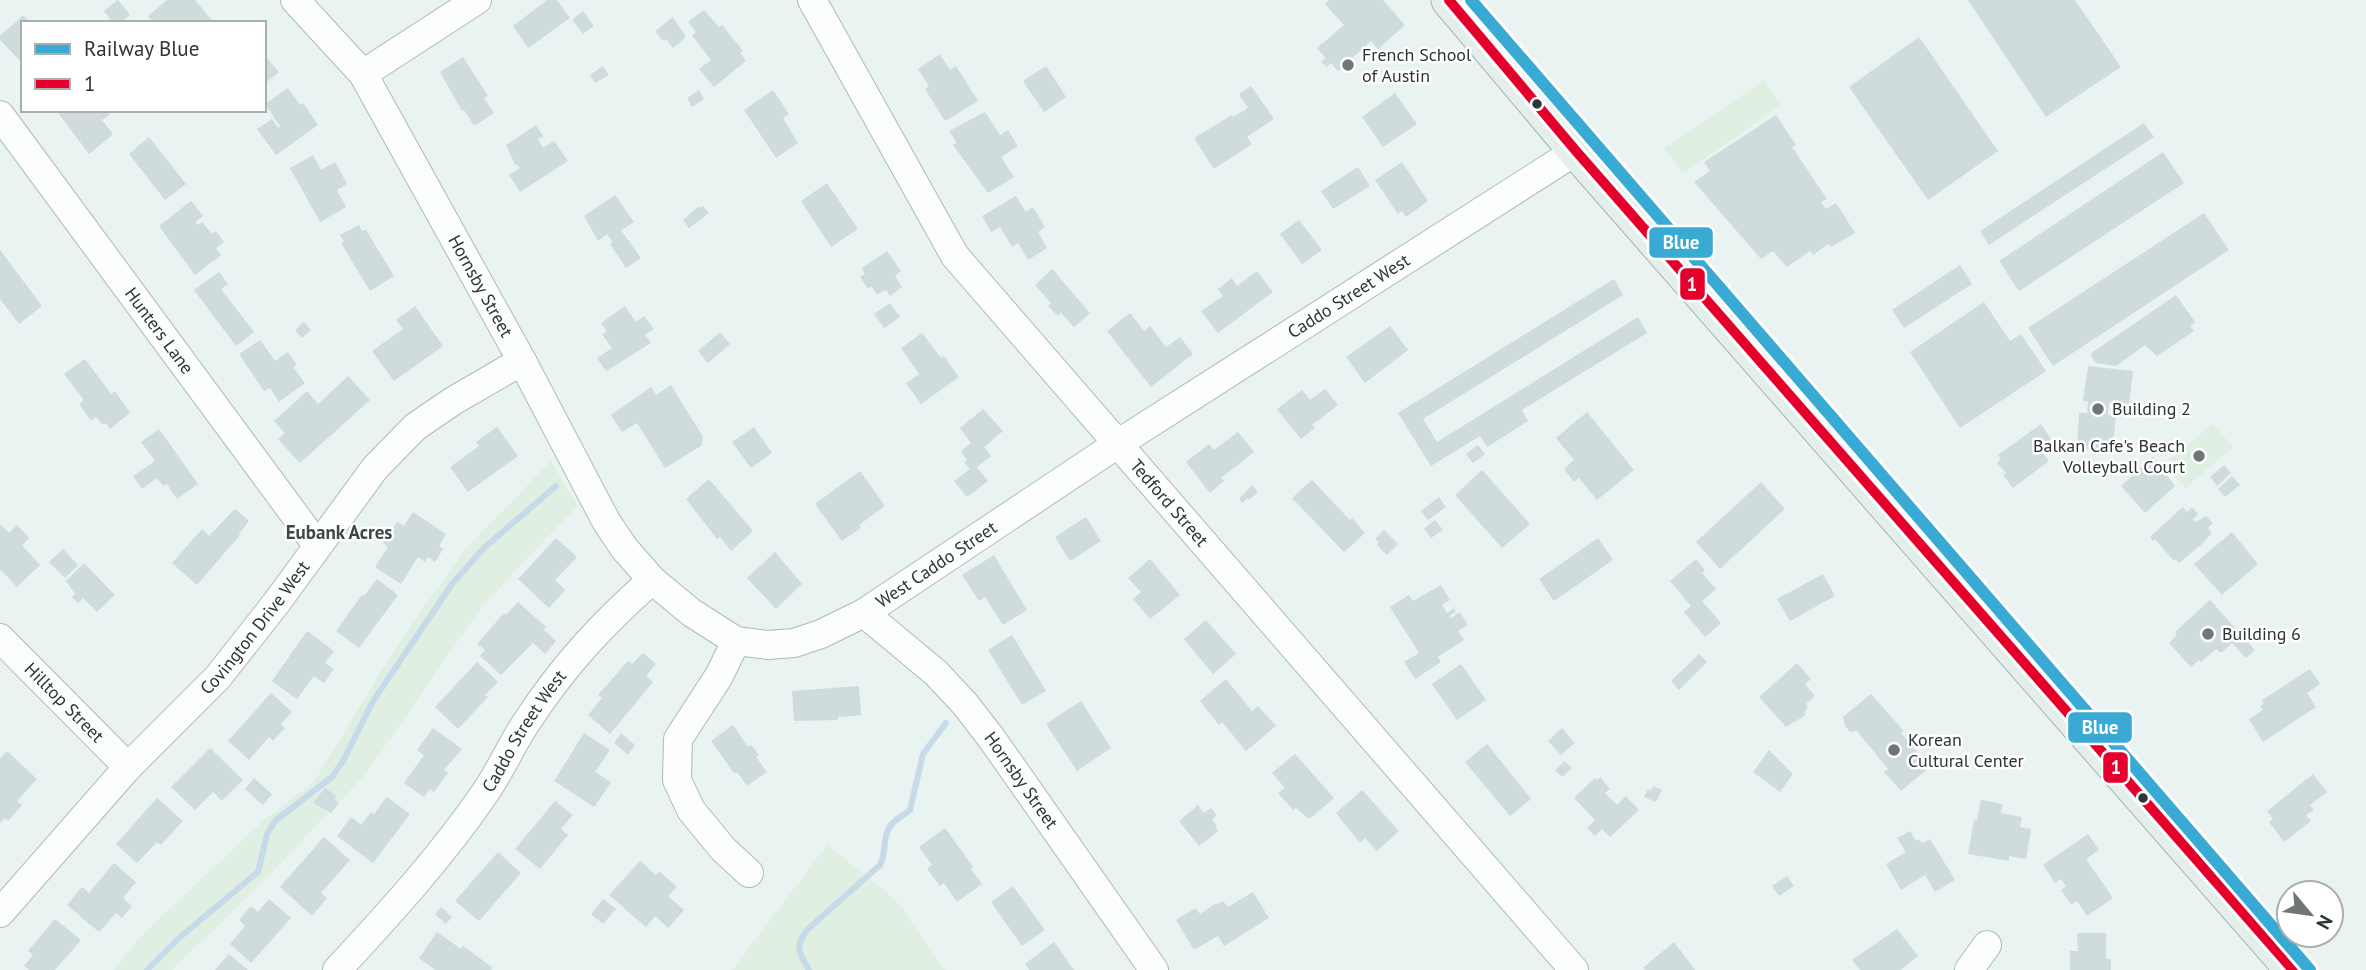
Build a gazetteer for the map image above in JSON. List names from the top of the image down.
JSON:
{
  "streets": {
    "street": [
      "Hornsby Street",
      "Caddo Street West",
      "Hunters Lane",
      "Tedford Street",
      "West Caddo Street",
      "Covington Drive West",
      "Hilltop Street"
    ]
  },
  "crossings": [
    ["Hornsby Street", "Caddo Street West"],
    ["Hornsby Street", "West Caddo Street"],
    ["Hornsby Street", "Covington Drive West"],
    ["Caddo Street West", "Tedford Street"],
    ["Caddo Street West", "West Caddo Street"],
    ["Hunters Lane", "Covington Drive West"],
    ["Tedford Street", "West Caddo Street"],
    ["Covington Drive West", "Hilltop Street"]
  ],
  "districts": ["Eubank Acres"],
  "places": [
    "French School of Austin",
    "Building 2",
    "Balkan Cafe's Beach Volleyball Court",
    "Building 6",
    "Korean Cultural Center"
  ],
  "lines": ["rail line Blue", "transit line 1"],
  "legend": ["Railway Blue", "1"],
  "north": "bottom right"
}
